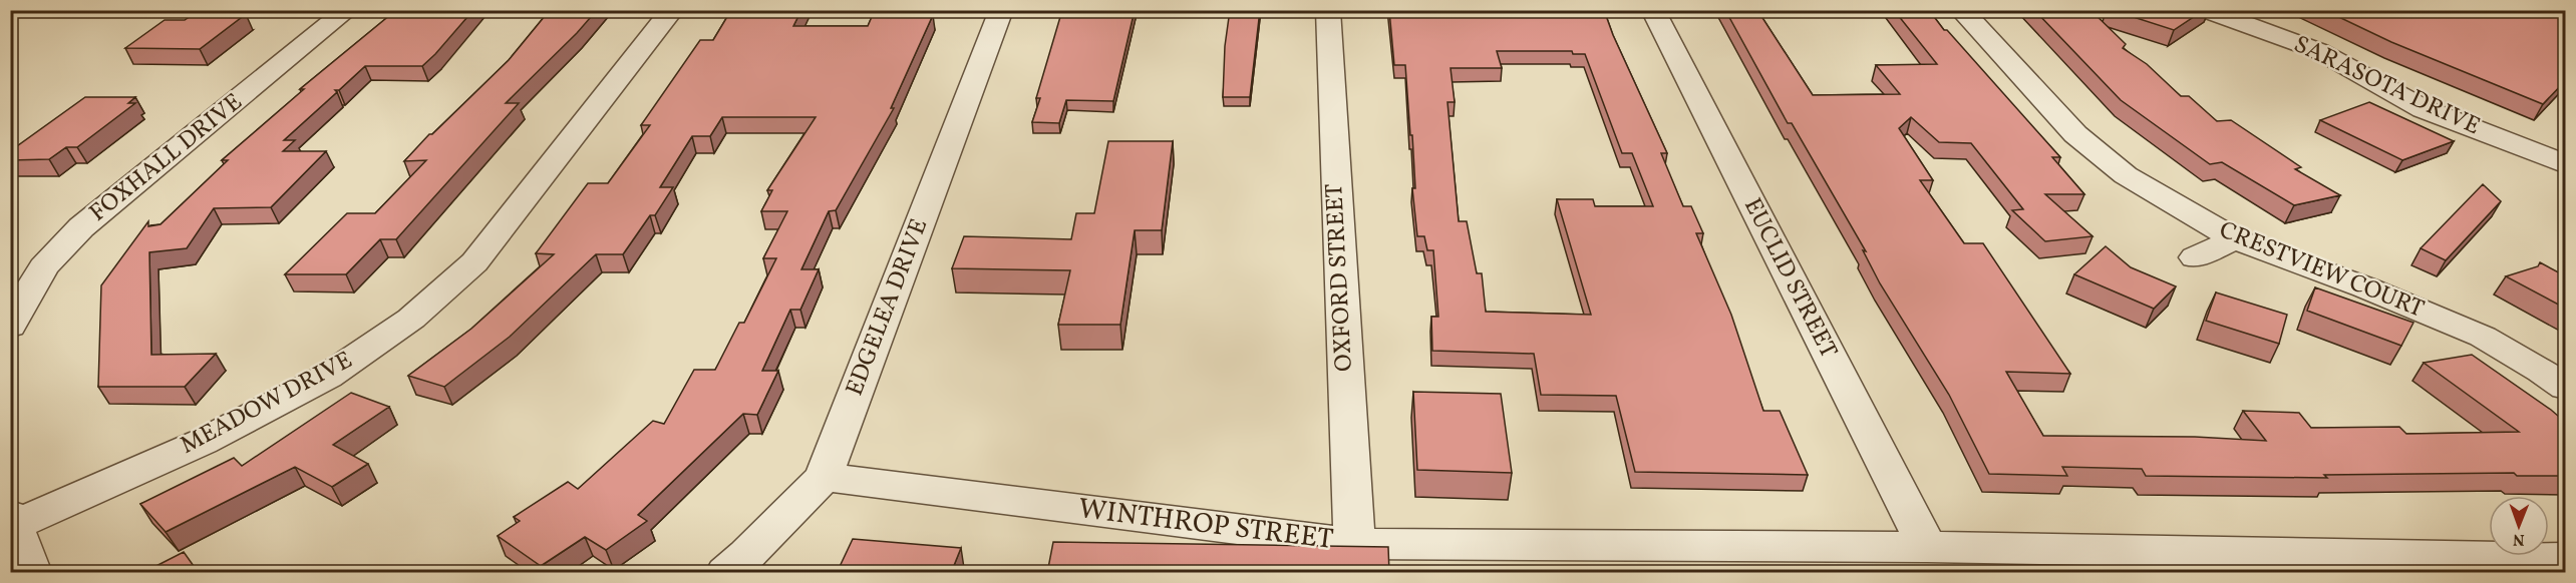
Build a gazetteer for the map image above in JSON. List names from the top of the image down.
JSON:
{
  "streets": {
    "street": [
      "SARASOTA DRIVE",
      "FOXHALL DRIVE",
      "CRESTVIEW COURT",
      "OXFORD STREET",
      "EUCLID STREET",
      "EDGELEA DRIVE",
      "MEADOW DRIVE",
      "WINTHROP STREET"
    ]
  },
  "crossings": [
    ["OXFORD STREET", "WINTHROP STREET"],
    ["EUCLID STREET", "WINTHROP STREET"],
    ["EDGELEA DRIVE", "WINTHROP STREET"]
  ],
  "north": "bottom"
}
